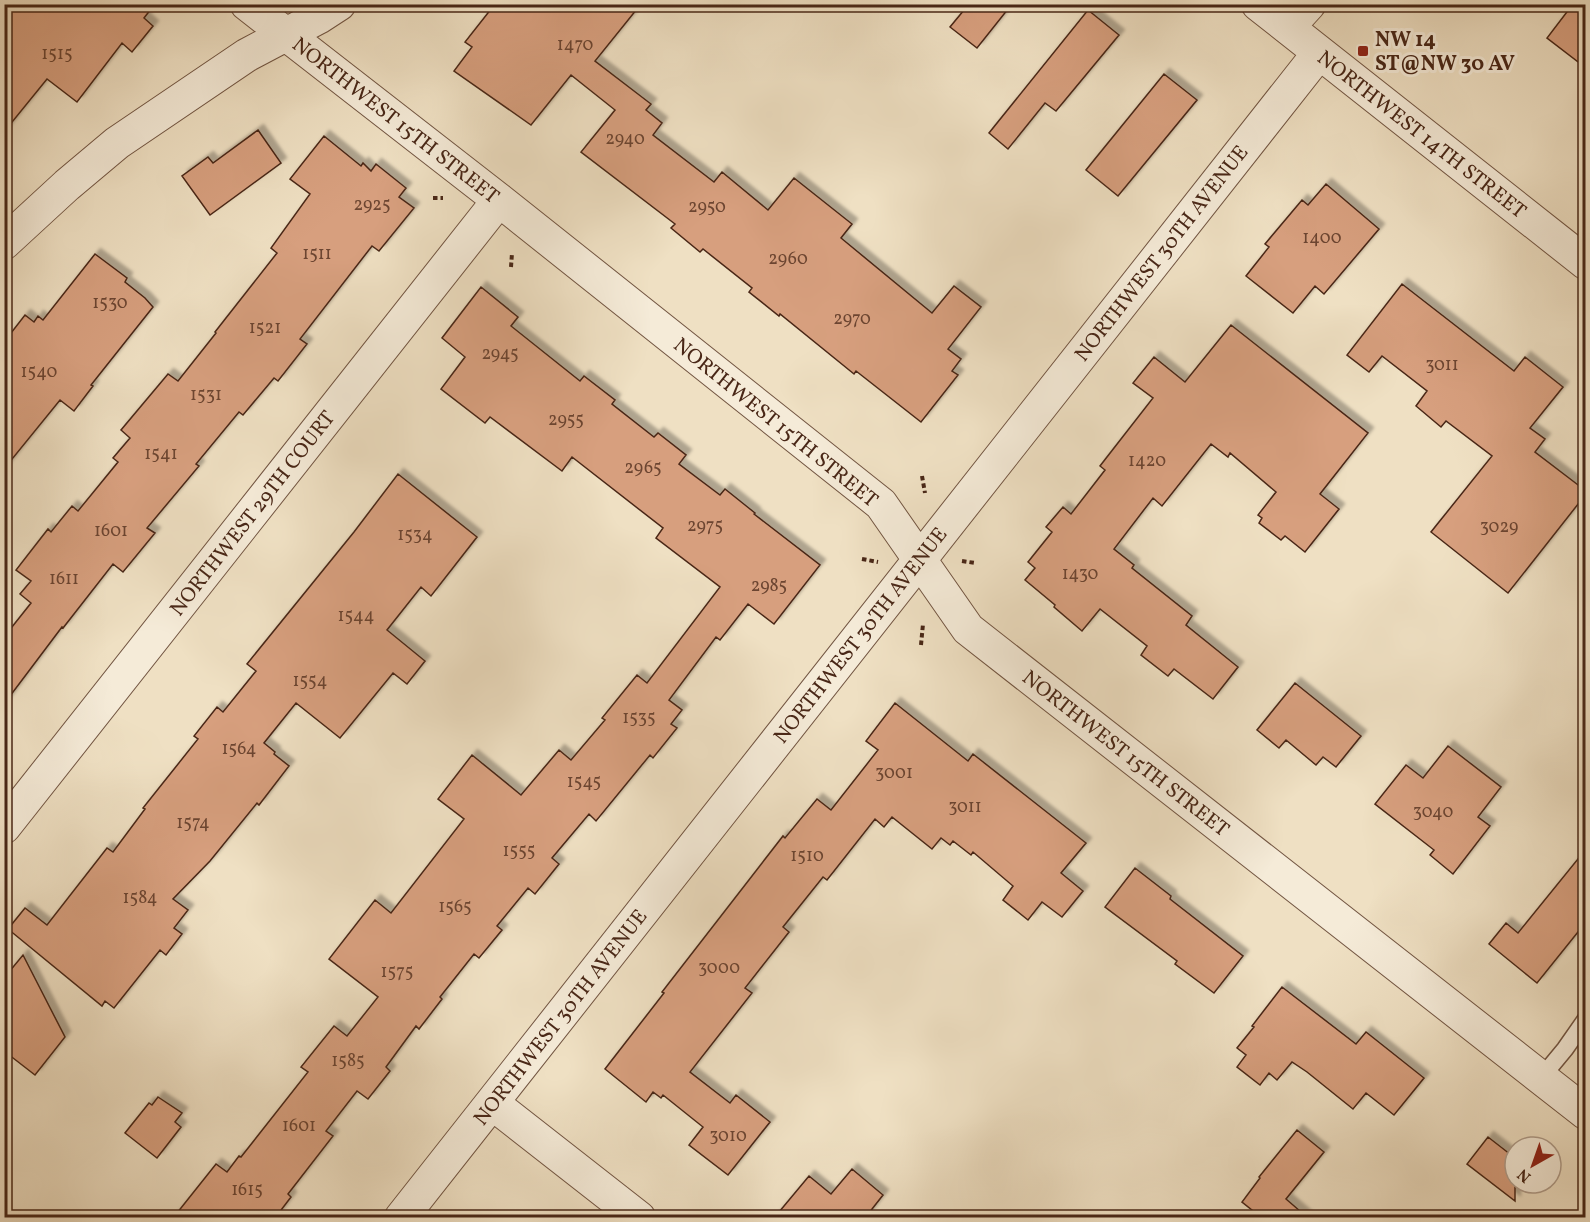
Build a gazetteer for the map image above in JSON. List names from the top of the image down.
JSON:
{
  "streets": {
    "street": [
      "NORTHWEST 15TH STREET",
      "NORTHWEST 14TH STREET",
      "NORTHWEST 30TH AVENUE",
      "NORTHWEST 29TH COURT"
    ]
  },
  "crossings": [
    ["NORTHWEST 15TH STREET", "NORTHWEST 30TH AVENUE"],
    ["NORTHWEST 15TH STREET", "NORTHWEST 29TH COURT"],
    ["NORTHWEST 14TH STREET", "NORTHWEST 30TH AVENUE"]
  ],
  "places": {
    "transit": ["NW 14 ST@NW 30 AV"]
  },
  "house_numbers": [
    "1470",
    "1515",
    "2940",
    "2925",
    "2950",
    "1400",
    "1511",
    "2960",
    "1530",
    "2970",
    "1521",
    "2945",
    "3011",
    "1540",
    "1531",
    "2955",
    "1541",
    "1420",
    "2965",
    "2975",
    "3029",
    "1601",
    "1534",
    "1430",
    "1611",
    "2985",
    "1544",
    "1554",
    "1535",
    "1564",
    "3001",
    "1545",
    "3011",
    "3040",
    "1574",
    "1555",
    "1510",
    "1584",
    "1565",
    "3000",
    "1575",
    "1585",
    "1601",
    "3010",
    "1615"
  ],
  "north": "bottom left"
}
